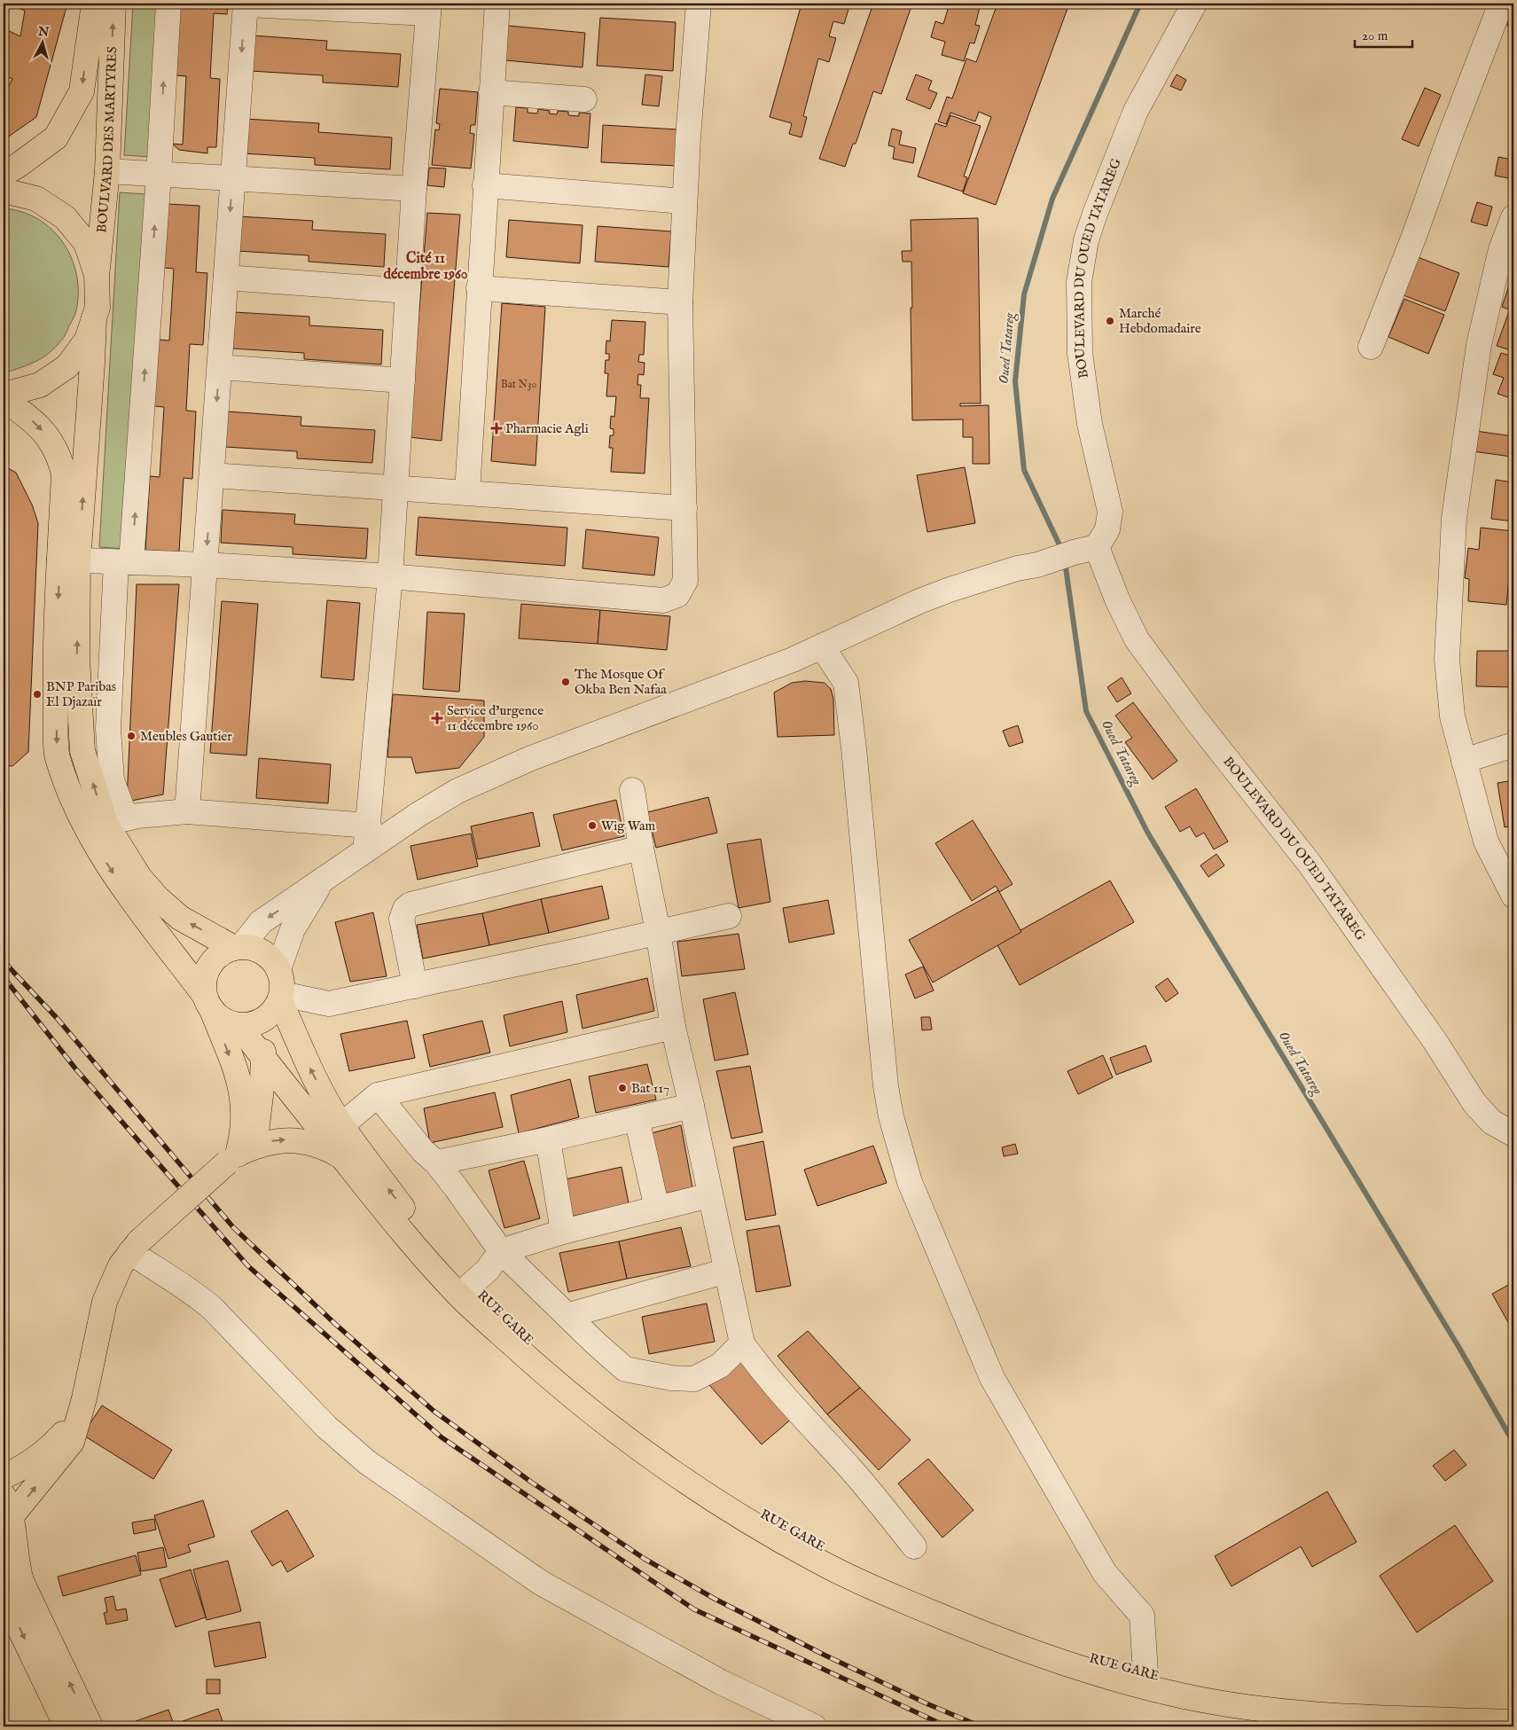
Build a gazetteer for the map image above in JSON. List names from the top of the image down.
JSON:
{
  "streets": {
    "main road": ["BOULVARD DES MARTYRES", "RUE GARE"],
    "street": ["BOULEVARD DU OUED TATAREG"]
  },
  "one_way": ["BOULVARD DES MARTYRES"],
  "districts": ["Cité 11 décembre 1960"],
  "water": ["Oued Tatareg"],
  "places": {
    "other": [
      "Marché Hebdomadaire",
      "The Mosque Of Okba Ben Nafaa",
      "BNP Paribas El Djazaïr",
      "Meubles Gautier",
      "Wig Wam",
      "Bat 117"
    ],
    "health": ["Pharmacie Agli", "Service d'urgence 11 décembre 1960"]
  },
  "house_numbers": ["Bat N30"],
  "scale_bar": "20 m",
  "north": "top"
}
